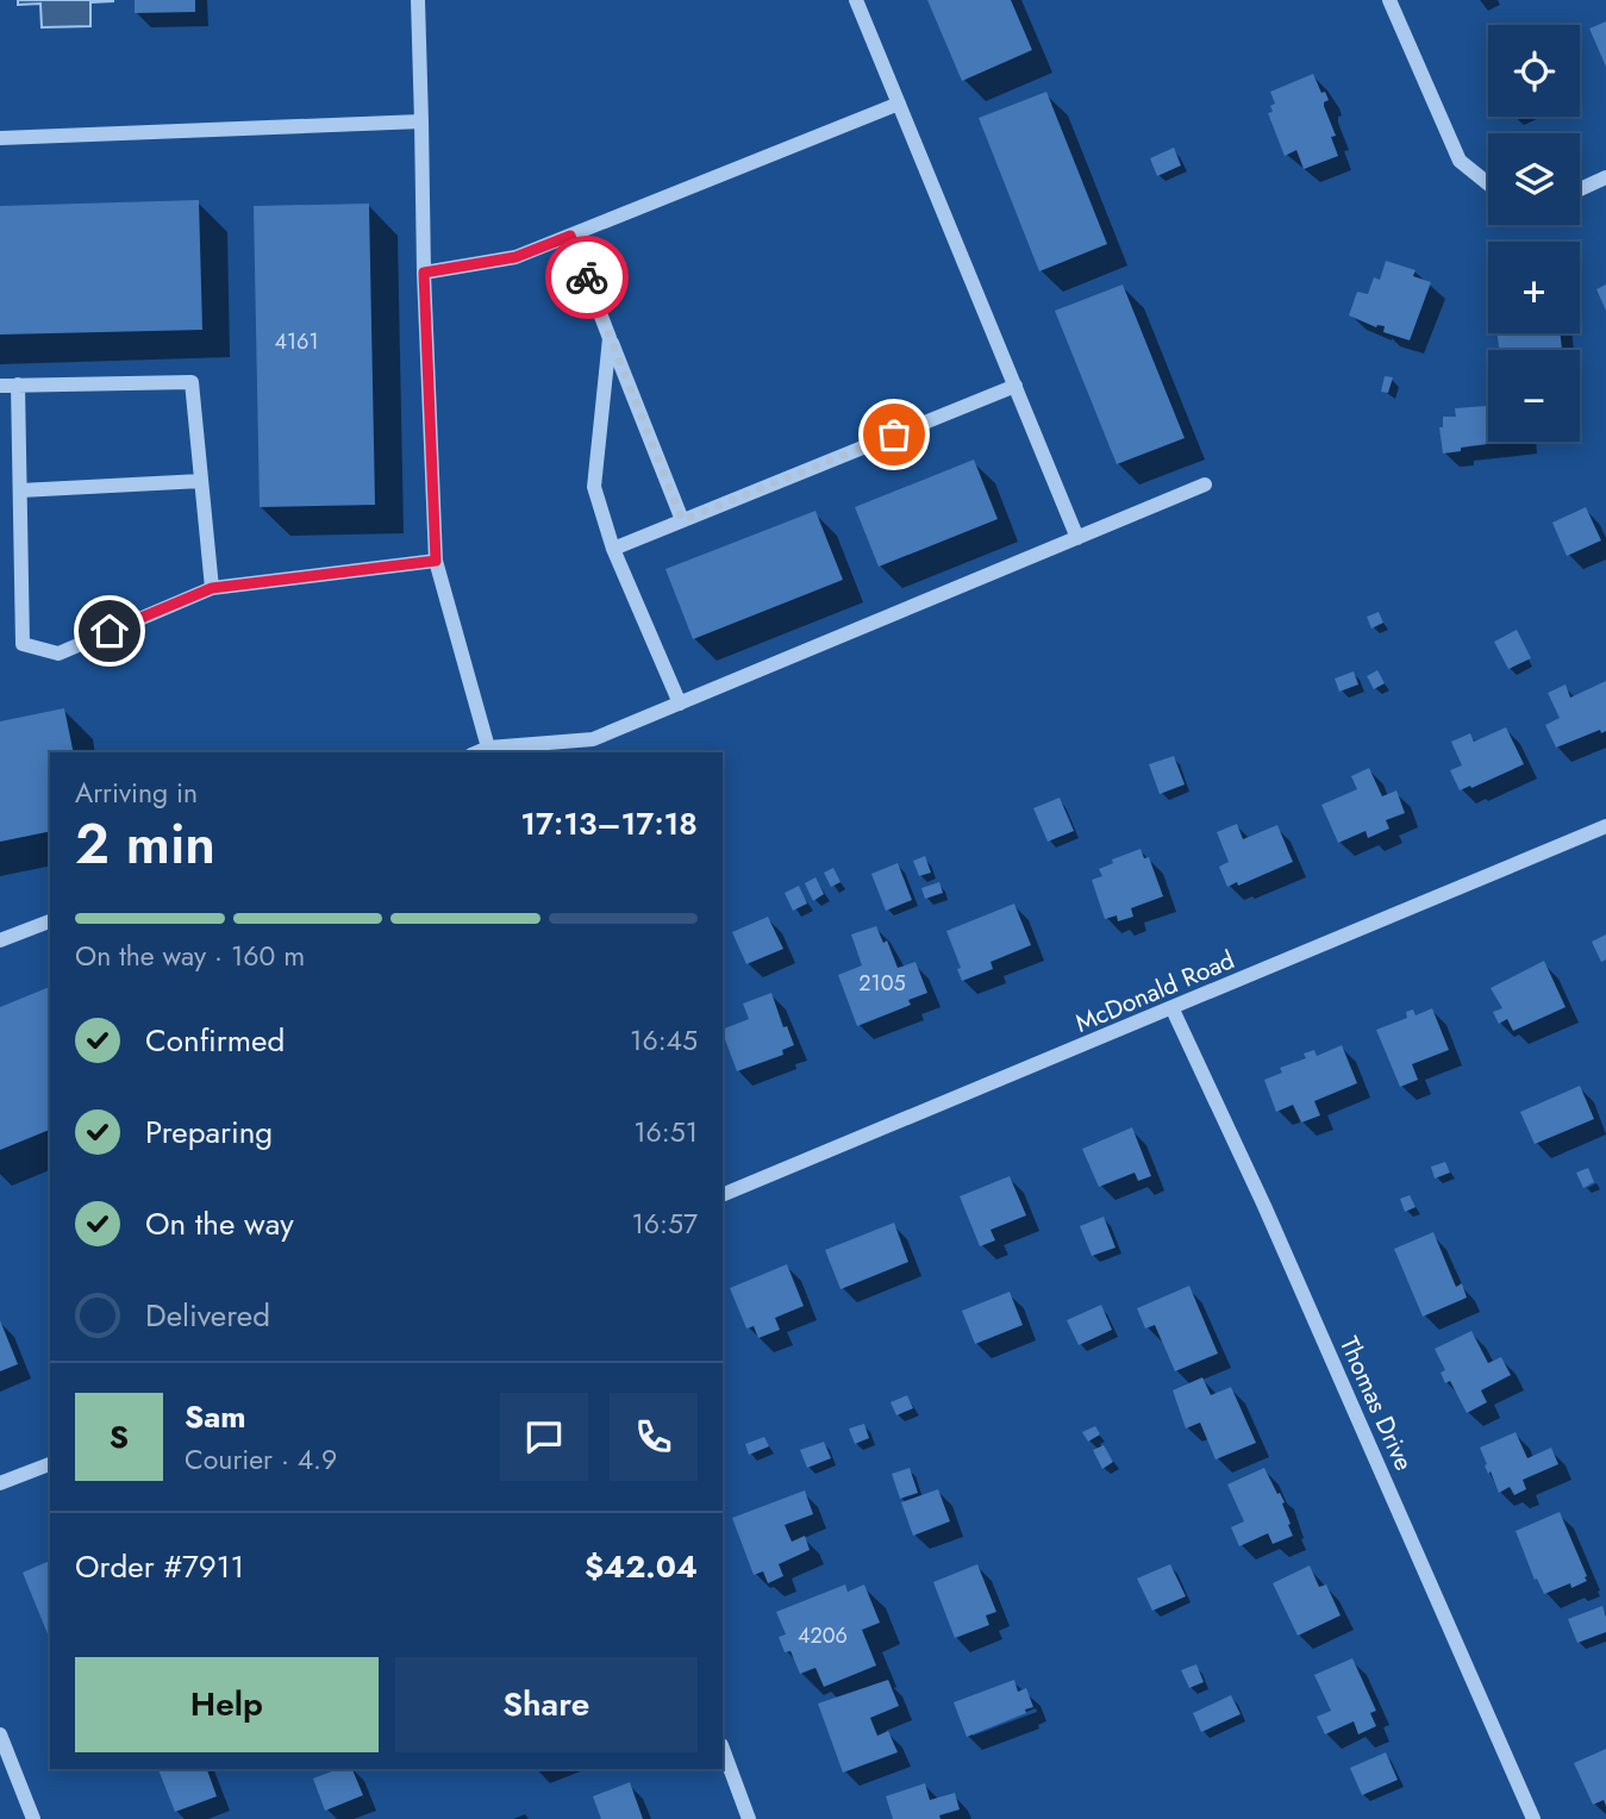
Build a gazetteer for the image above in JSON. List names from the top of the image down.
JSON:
{
  "streets": {
    "street": ["McDonald Road", "Thomas Drive"]
  },
  "crossings": [
    ["McDonald Road", "Thomas Drive"]
  ],
  "house_numbers": ["4161", "2105", "4206"],
  "page": {
    "map_buttons": ["+", "−"],
    "heading": ["2 min", "Arriving in", "17:13–17:18"],
    "panel": [
      "Sam",
      "Courier · 4.9",
      "Order #7911",
      "$42.04"
    ],
    "bar": "On the way · 160 m",
    "list": [
      ["Confirmed", "16:45"],
      ["Preparing", "16:51"],
      ["On the way", "16:57"],
      "Delivered"
    ],
    "round": "S",
    "buttons": ["Help", "Share"]
  }
}
